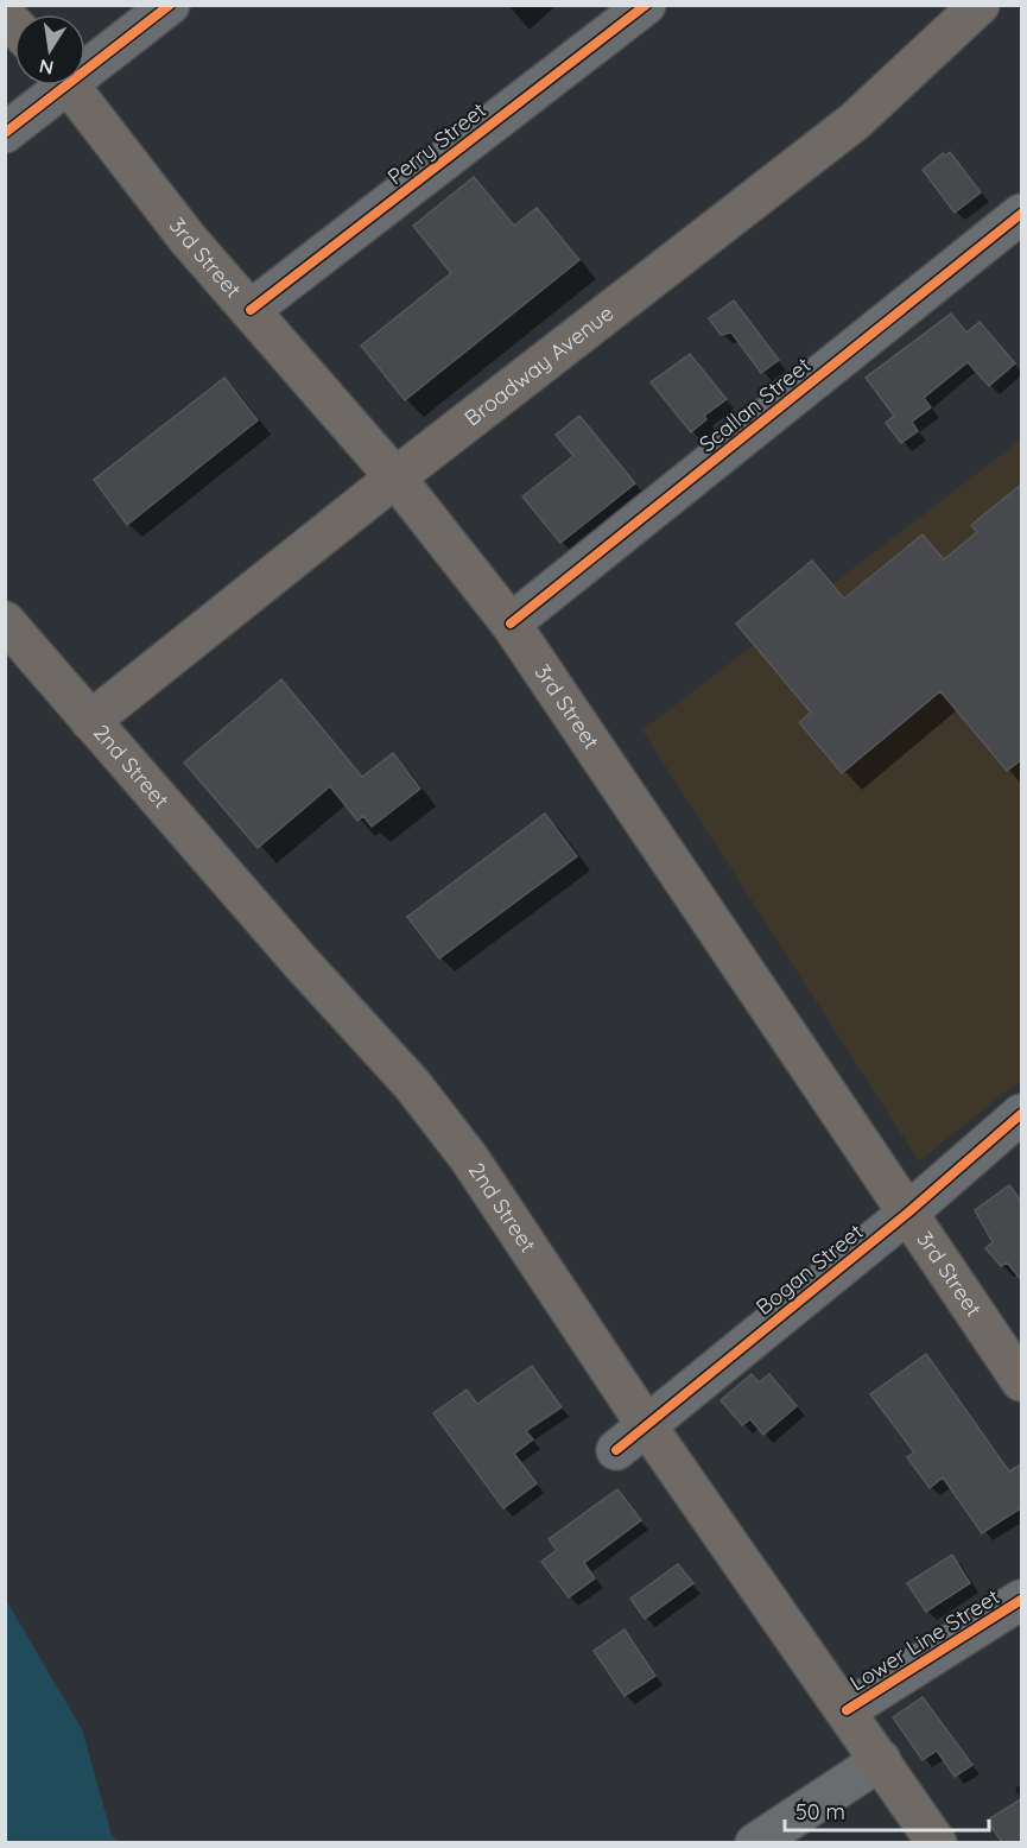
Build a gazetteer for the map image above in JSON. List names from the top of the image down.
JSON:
{
  "streets": {
    "main road": ["3rd Street", "Broadway Avenue", "2nd Street"],
    "street": [
      "Perry Street",
      "Scallan Street",
      "Bogan Street",
      "Lower Line Street"
    ]
  },
  "crossings": [
    ["Perry Street", "3rd Street"],
    ["3rd Street", "Broadway Avenue"],
    ["3rd Street", "Scallan Street"],
    ["3rd Street", "Bogan Street"],
    ["Broadway Avenue", "2nd Street"],
    ["2nd Street", "Bogan Street"],
    ["2nd Street", "Lower Line Street"]
  ],
  "scale_bar": "50 m",
  "north": "bottom"
}
